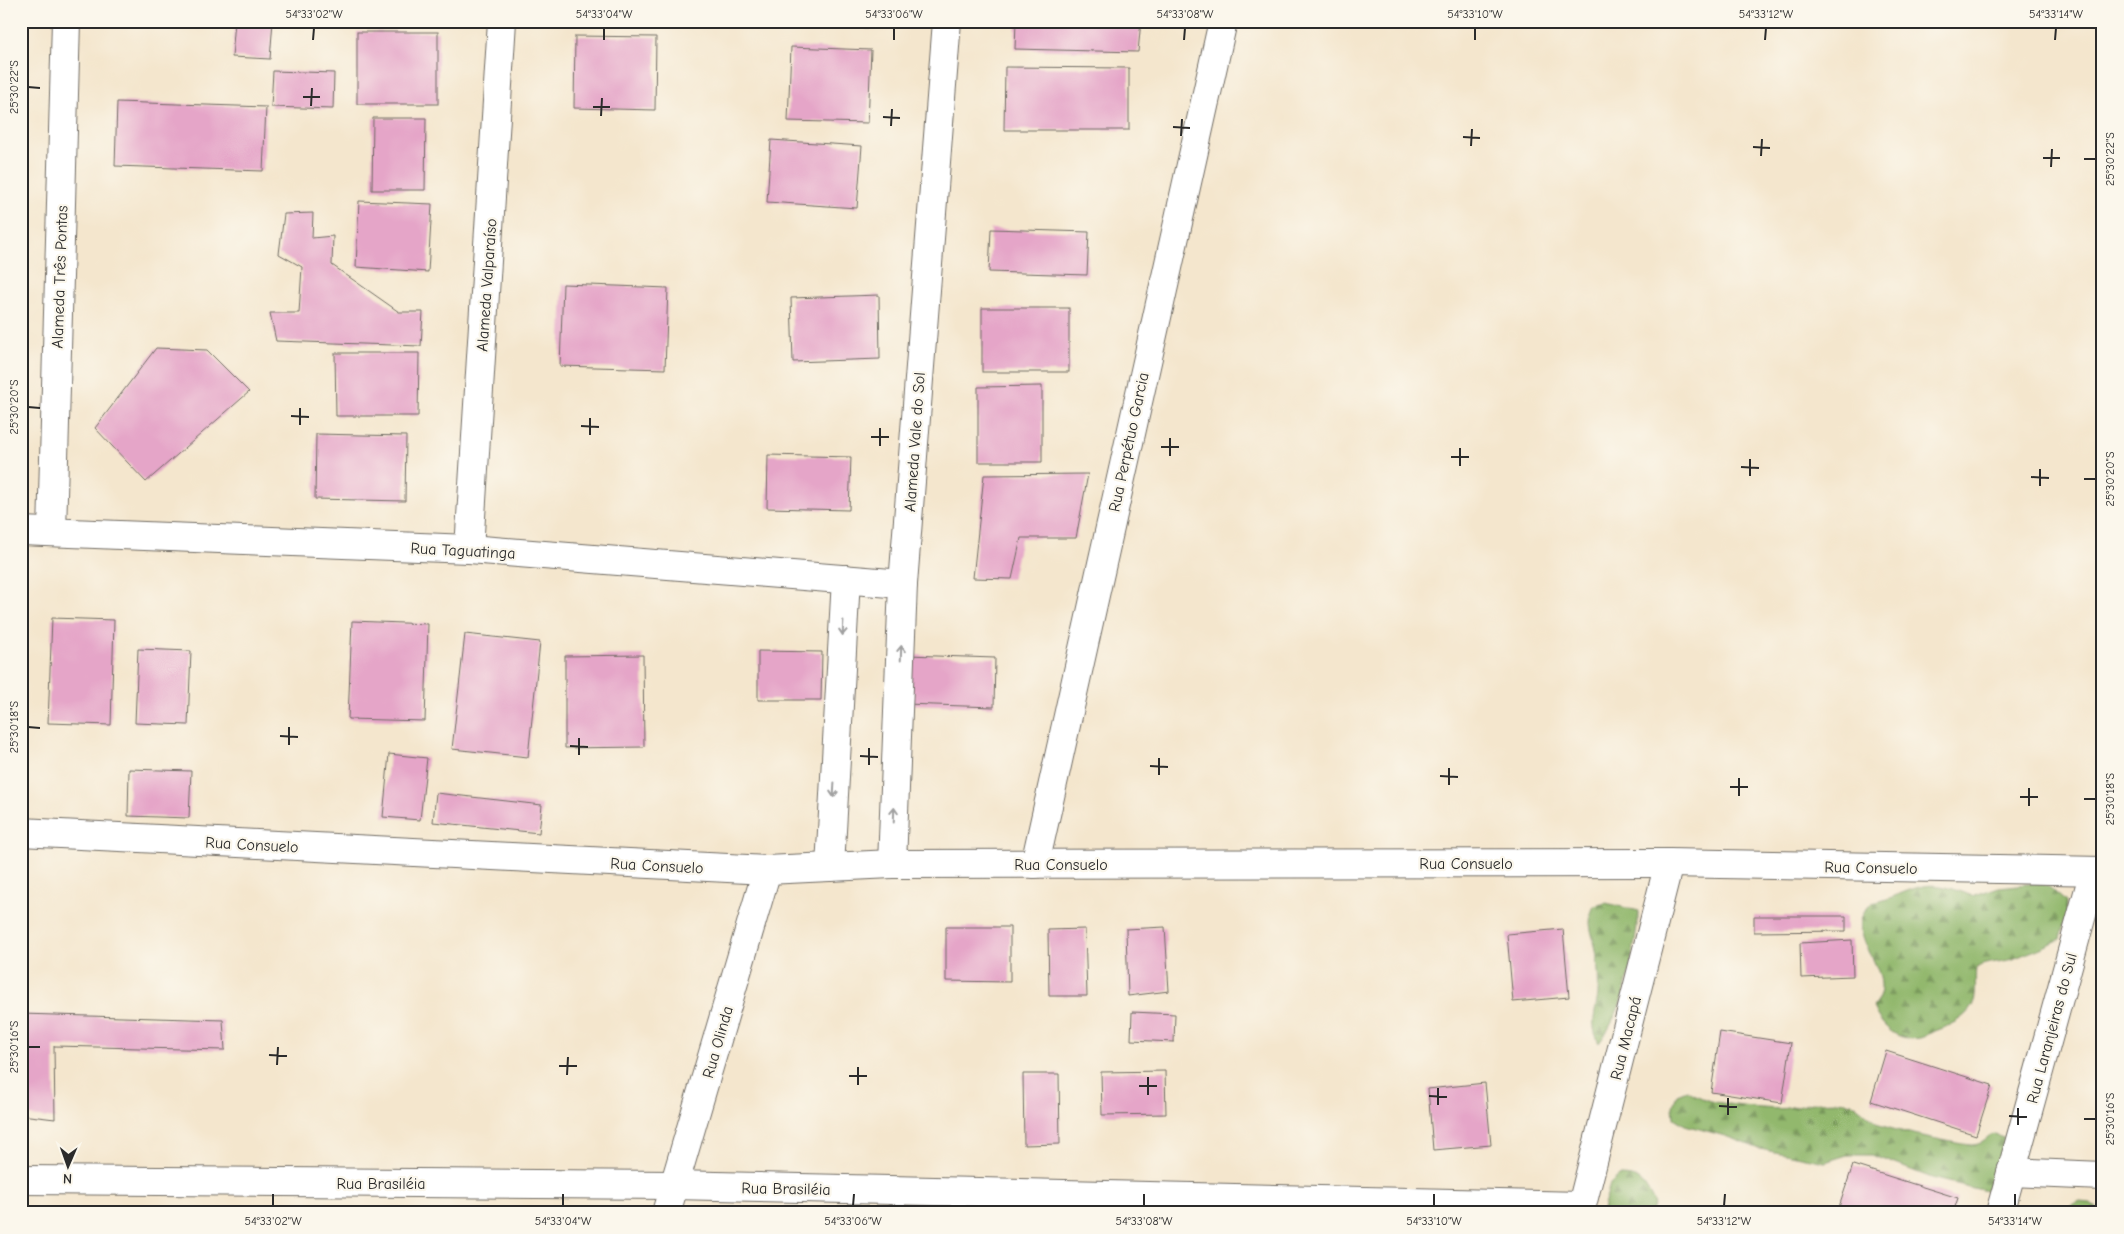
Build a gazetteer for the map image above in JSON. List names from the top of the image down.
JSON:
{
  "streets": {
    "street": [
      "Alameda Três Pontas",
      "Alameda Valparaíso",
      "Alameda Vale do Sol",
      "Rua Perpétuo Garcia",
      "Rua Taguatinga",
      "Rua Consuelo",
      "Rua Laranjeiras do Sul",
      "Rua Macapá",
      "Rua Olinda",
      "Rua Brasiléia"
    ]
  },
  "crossings": [
    ["Alameda Três Pontas", "Rua Taguatinga"],
    ["Alameda Valparaíso", "Rua Taguatinga"],
    ["Alameda Vale do Sol", "Rua Taguatinga"],
    ["Alameda Vale do Sol", "Rua Consuelo"],
    ["Rua Perpétuo Garcia", "Rua Consuelo"],
    ["Rua Consuelo", "Rua Laranjeiras do Sul"],
    ["Rua Consuelo", "Rua Macapá"],
    ["Rua Consuelo", "Rua Olinda"],
    ["Rua Macapá", "Rua Brasiléia"],
    ["Rua Olinda", "Rua Brasiléia"]
  ],
  "north": "bottom",
  "coordinates": [
    "54°33'02\"W",
    "54°33'04\"W",
    "54°33'06\"W",
    "54°33'08\"W",
    "54°33'10\"W",
    "54°33'12\"W",
    "54°33'14\"W",
    "25°30'22\"S",
    "25°30'20\"S",
    "25°30'18\"S",
    "25°30'16\"S"
  ]
}
